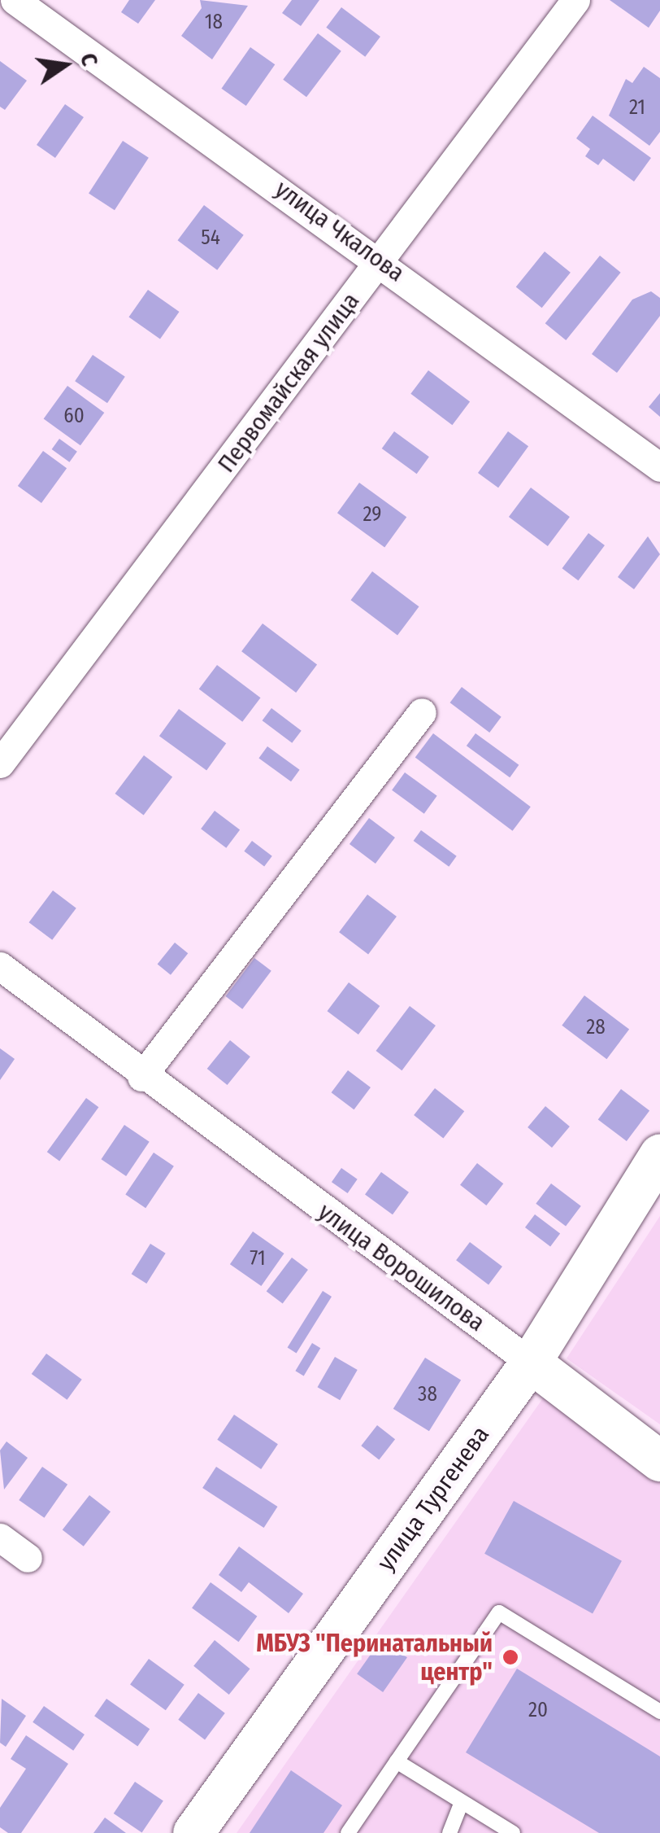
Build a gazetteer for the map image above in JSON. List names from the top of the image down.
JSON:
{
  "streets": {
    "street": [
      "улица Чкалова",
      "Первомайская улица",
      "улица Ворошилова",
      "улица Тургенева"
    ]
  },
  "crossings": [
    ["улица Чкалова", "Первомайская улица"],
    ["улица Ворошилова", "улица Тургенева"]
  ],
  "places": ["МБУЗ \"Перинатальный центр\""],
  "house_numbers": [
    "18",
    "21",
    "54",
    "60",
    "29",
    "28",
    "71",
    "38",
    "20"
  ],
  "north": "right"
}
